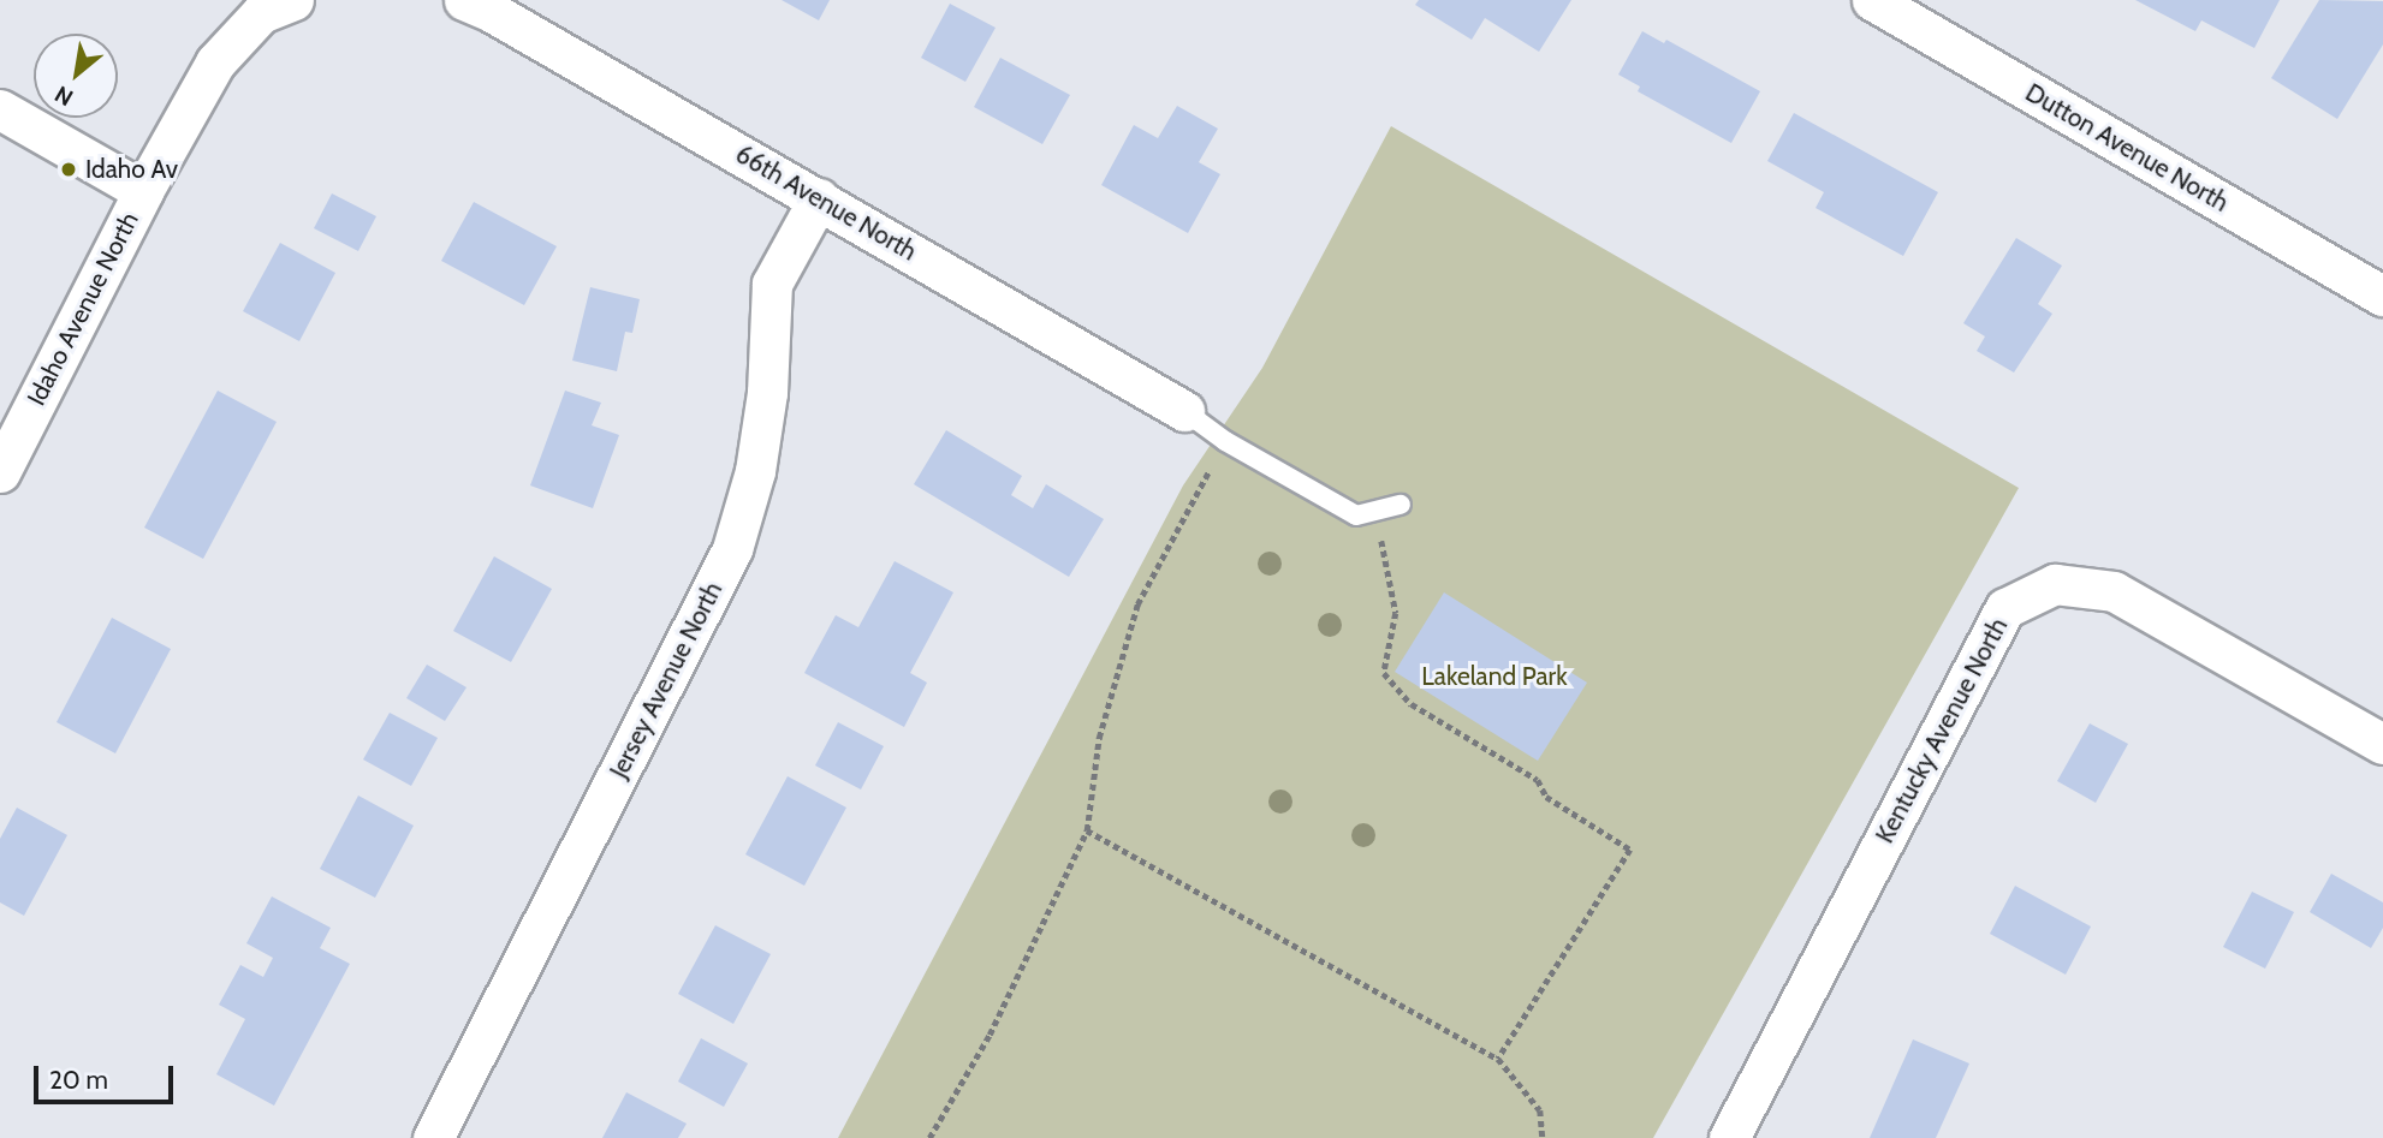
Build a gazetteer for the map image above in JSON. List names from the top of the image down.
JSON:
{
  "streets": {
    "street": [
      "Dutton Avenue North",
      "66th Avenue North",
      "Idaho Avenue North",
      "Jersey Avenue North",
      "Kentucky Avenue North"
    ]
  },
  "crossings": [
    ["66th Avenue North", "Jersey Avenue North"]
  ],
  "parks": ["Lakeland Park"],
  "places": ["Idaho Av"],
  "scale_bar": "20 m",
  "north": "bottom left"
}
